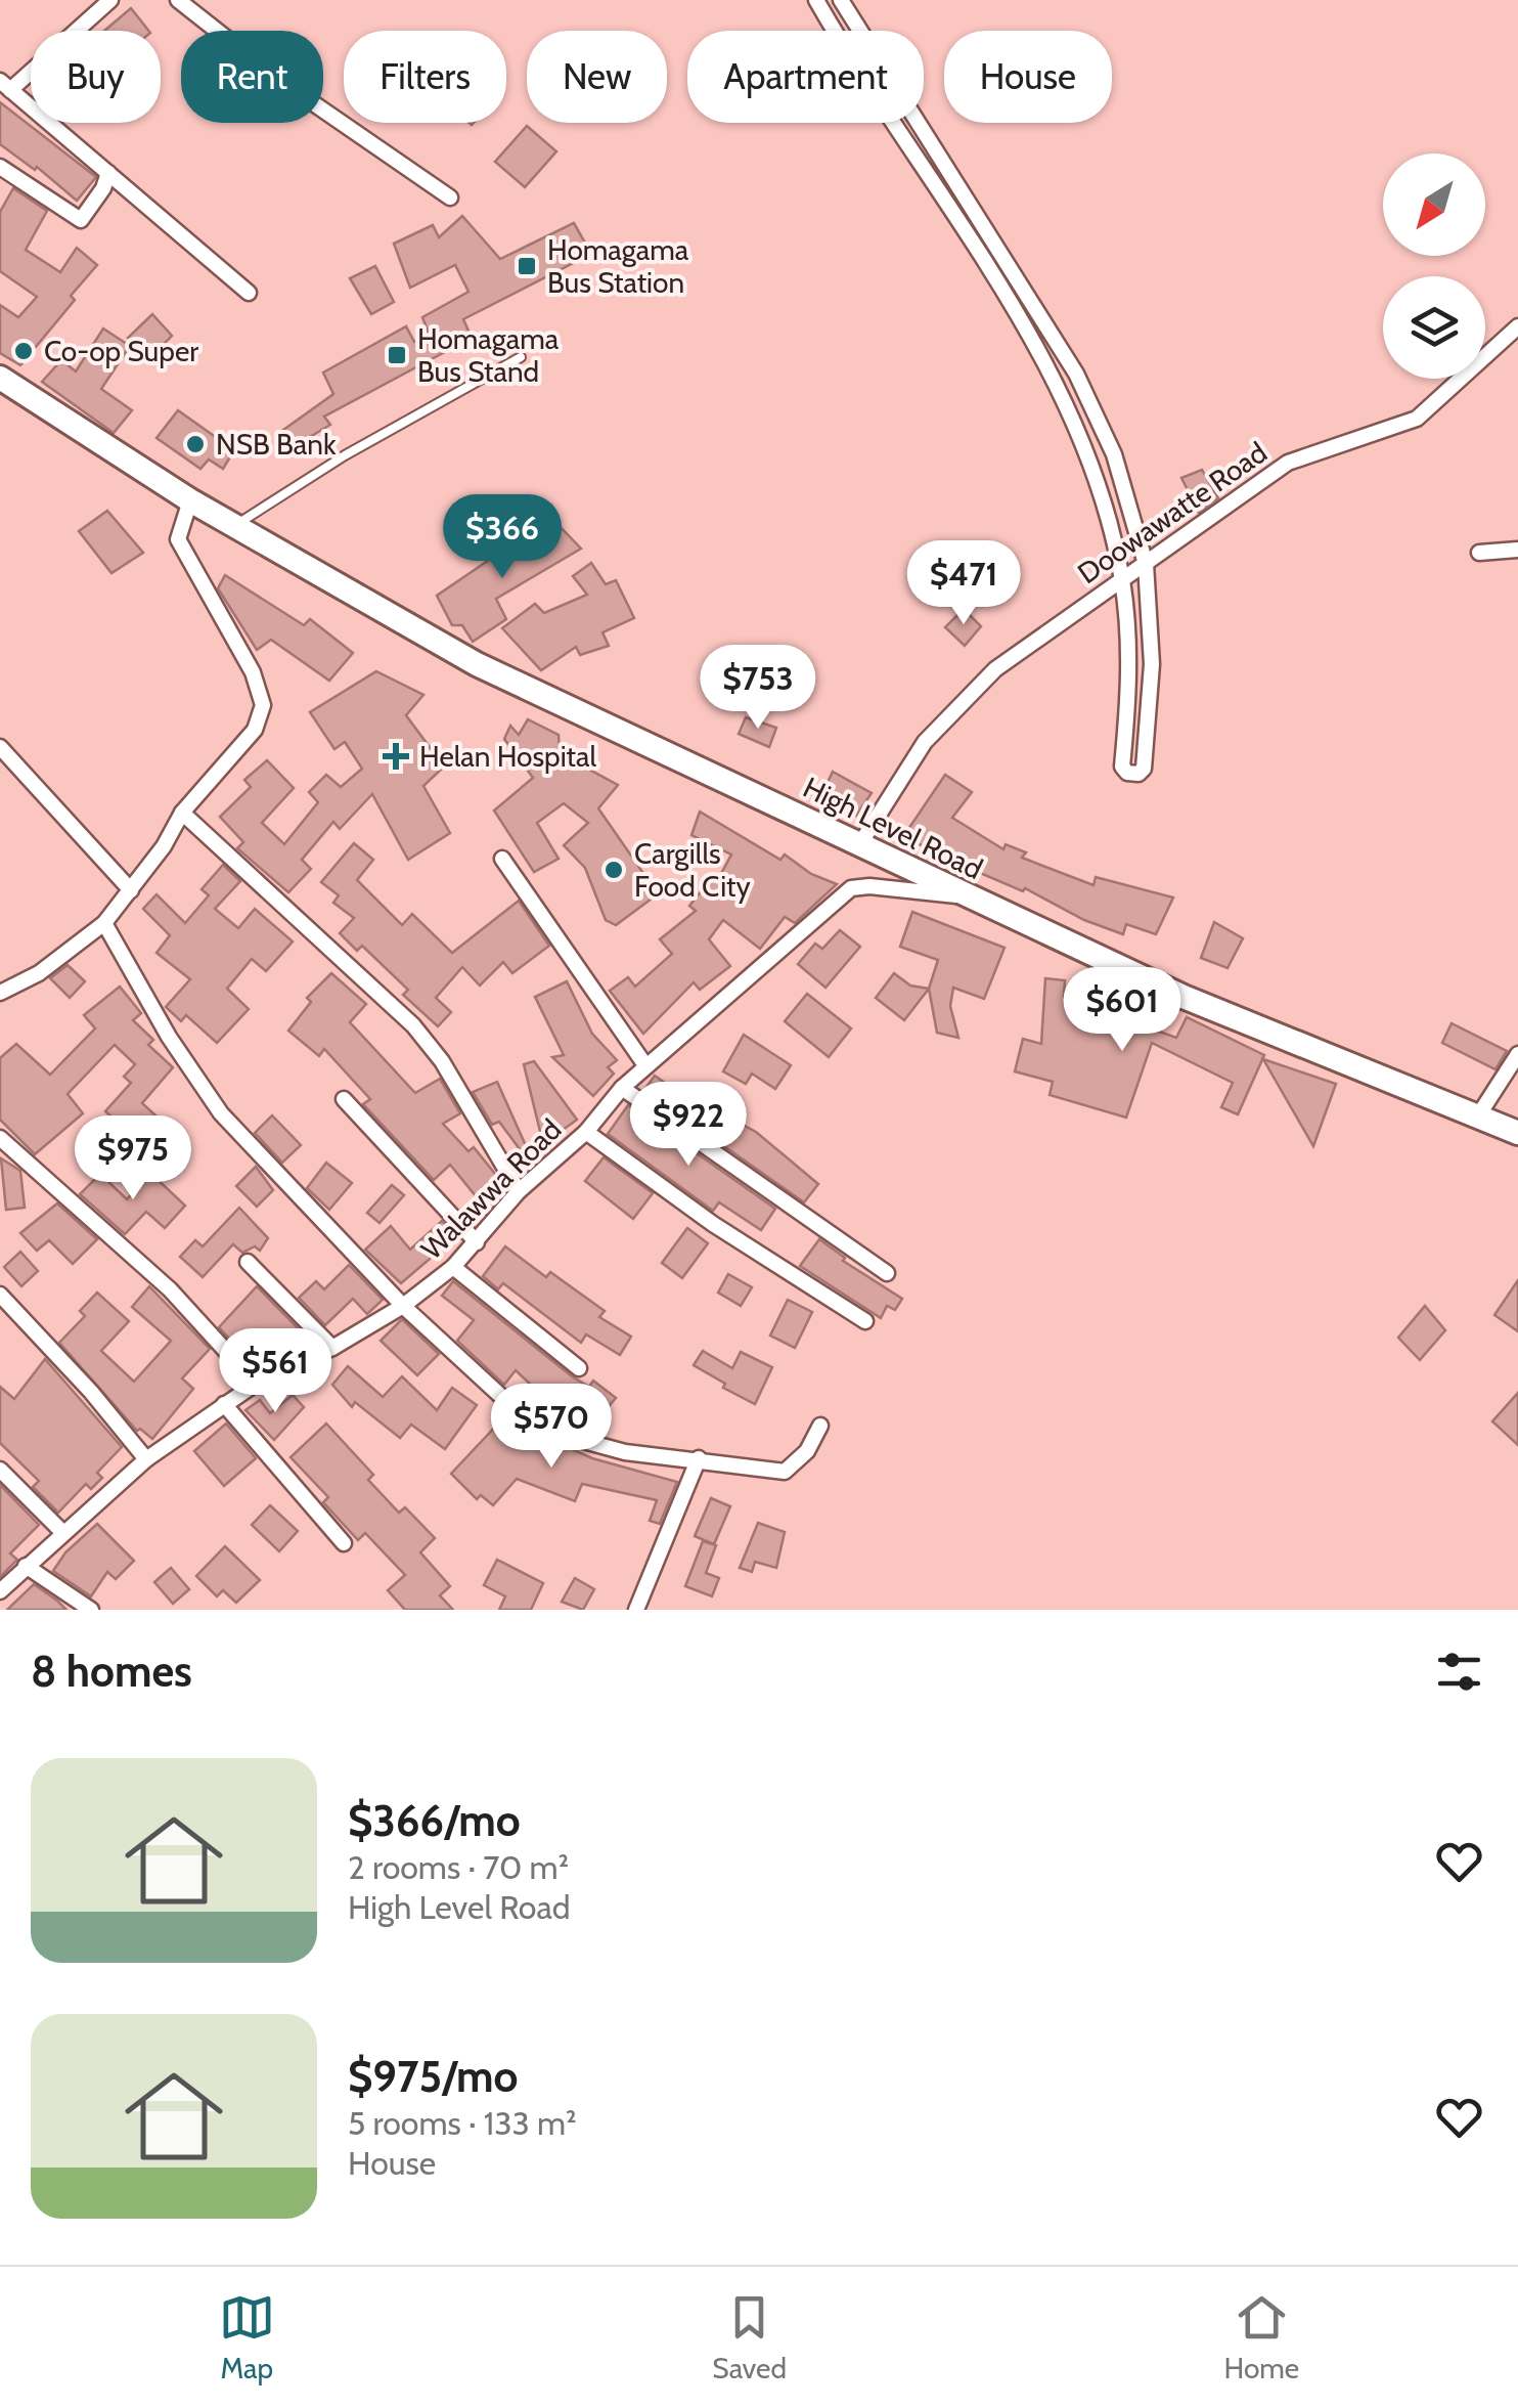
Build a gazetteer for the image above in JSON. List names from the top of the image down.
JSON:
{
  "streets": {
    "highway": ["High Level Road"],
    "street": ["Doowawatte Road", "Walawwa Road"]
  },
  "crossings": [
    ["Doowawatte Road", "High Level Road"],
    ["High Level Road", "Walawwa Road"]
  ],
  "places": {
    "transit": ["Homagama Bus Station", "Homagama Bus Stand"],
    "other": ["Co-op Super", "NSB Bank", "Cargills Food City"],
    "health": ["Helan Hospital"]
  },
  "north": "bottom left",
  "page": {
    "chip": [
      "Buy",
      "Rent",
      "Filters",
      "New",
      "Apartment",
      "House"
    ],
    "price": [
      "$366",
      "$471",
      "$753",
      "$601",
      "$922",
      "$975",
      "$561",
      "$570"
    ],
    "heading": "8 homes",
    "list": [
      {
        "name": "$366/mo",
        "note": "2 rooms · 70 m² · High Level Road"
      },
      {
        "name": "$975/mo",
        "note": "5 rooms · 133 m² · House"
      }
    ],
    "tabs": ["Map", "Saved", "Home"]
  }
}
